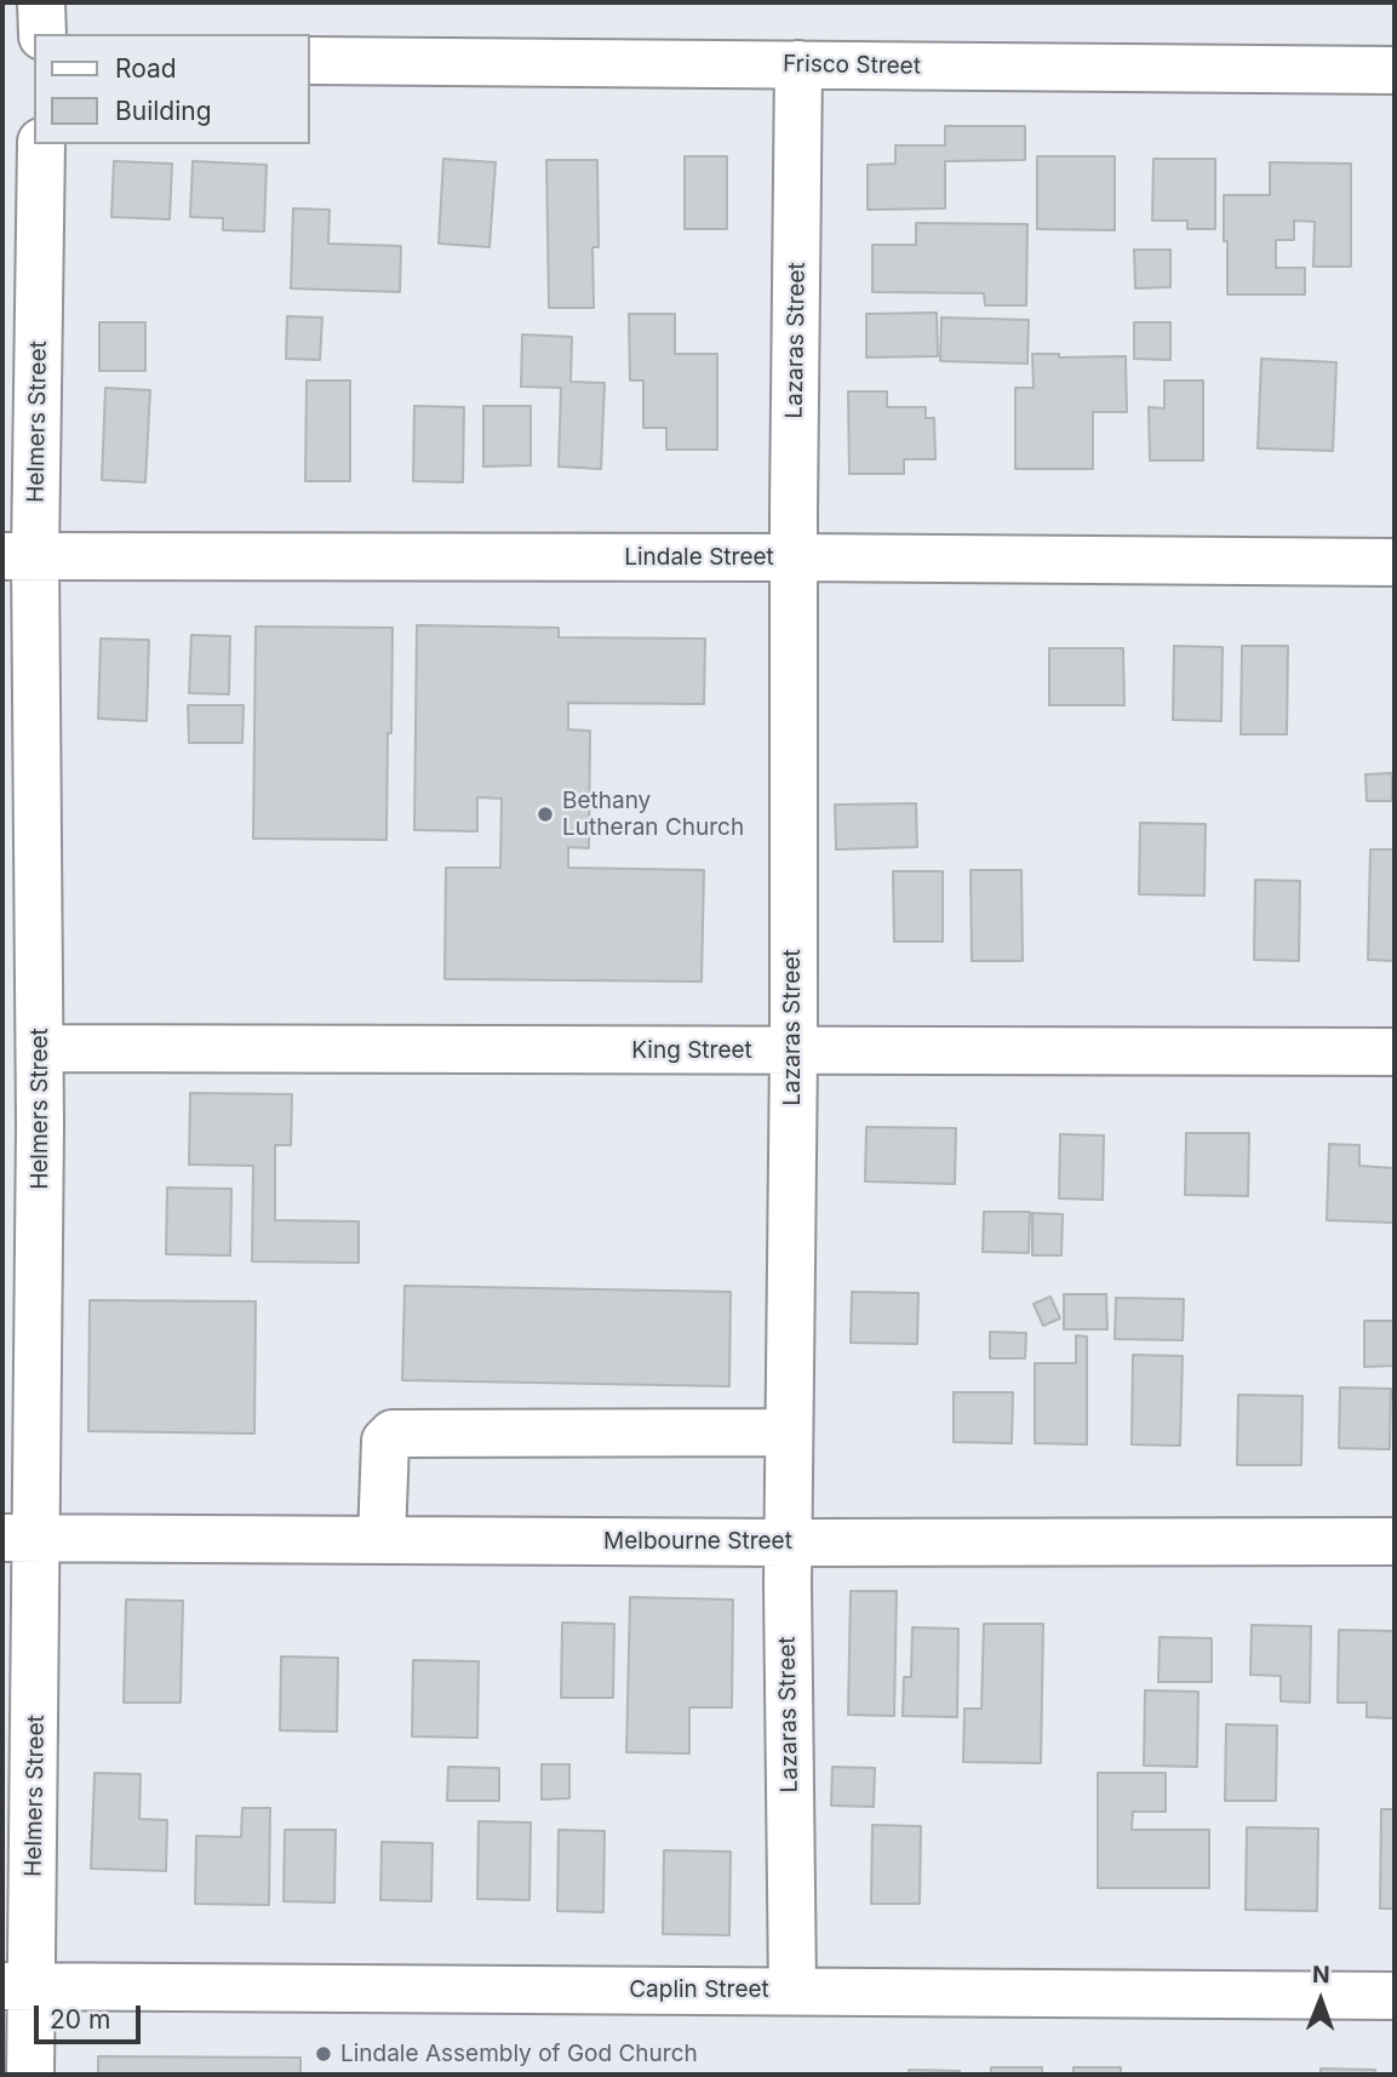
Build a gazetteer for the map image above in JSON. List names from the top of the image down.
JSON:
{
  "streets": {
    "street": [
      "Frisco Street",
      "Lazaras Street",
      "Helmers Street",
      "Lindale Street",
      "King Street",
      "Melbourne Street",
      "Caplin Street"
    ]
  },
  "crossings": [
    ["Frisco Street", "Lazaras Street"],
    ["Lazaras Street", "Lindale Street"],
    ["Lazaras Street", "King Street"],
    ["Lazaras Street", "Melbourne Street"],
    ["Lazaras Street", "Caplin Street"],
    ["Helmers Street", "Lindale Street"],
    ["Helmers Street", "King Street"],
    ["Helmers Street", "Melbourne Street"],
    ["Helmers Street", "Caplin Street"]
  ],
  "places": ["Bethany Lutheran Church", "Lindale Assembly of God Church"],
  "legend": ["Road", "Building"],
  "scale_bar": "20 m",
  "north": "top"
}
